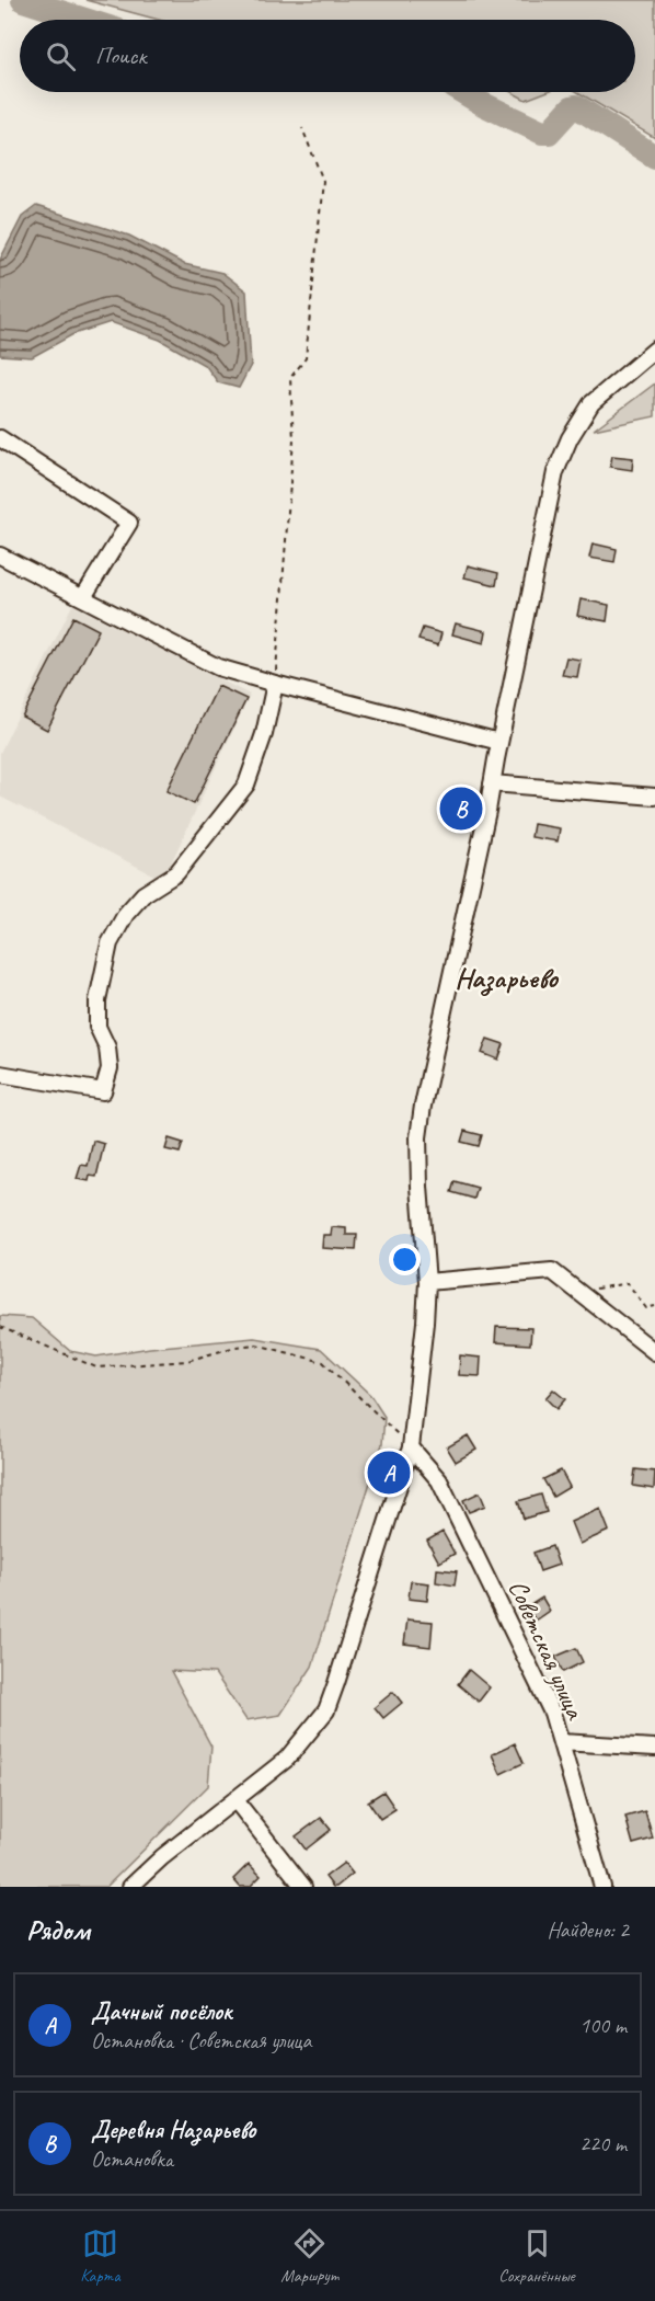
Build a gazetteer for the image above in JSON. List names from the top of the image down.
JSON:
{
  "streets": {
    "street": ["Советская улица"]
  },
  "districts": ["Назарьево"],
  "page": {
    "search": "Поиск",
    "pins": ["B", "A"],
    "heading": ["Рядом", "Найдено: 2"],
    "list": [
      {
        "mark": "A",
        "name": "Дачный посёлок",
        "note": "Остановка · Советская улица",
        "value": "100 m"
      },
      {
        "mark": "B",
        "name": "Деревня Назарьево",
        "note": "Остановка",
        "value": "220 m"
      }
    ],
    "nav": ["Карта", "Маршрут", "Сохранённые"]
  }
}
